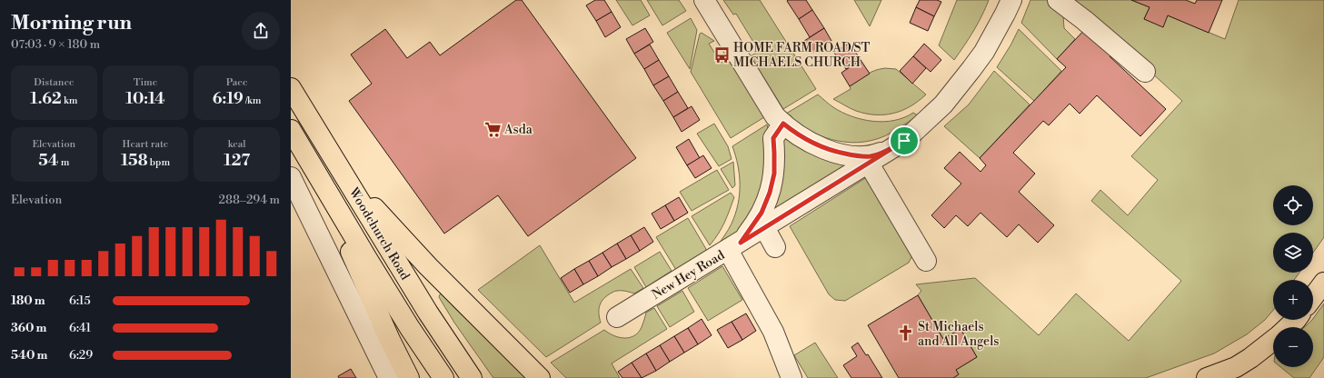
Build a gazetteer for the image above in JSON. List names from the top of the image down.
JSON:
{
  "streets": {
    "main road": ["Woodchurch Road"],
    "street": ["New Hey Road"]
  },
  "places": {
    "bus stop": ["HOME FARM ROAD/ST MICHAELS CHURCH"],
    "supermarket": ["Asda"],
    "church": ["St Michaels and All Angels"]
  },
  "page": {
    "heading": ["Morning run", "07:03 · 9 × 180 m"],
    "stats": [
      ["Distance", "1.62 km"],
      ["Time", "10:14"],
      ["Pace", "6:19 /km"],
      ["Elevation", "54 m"],
      ["Heart rate", "158 bpm"],
      ["kcal", "127"]
    ],
    "chart": ["Elevation", "288–294 m"],
    "map_buttons": ["+", "−"],
    "list": [
      {
        "name": "180 m",
        "note": "6:15"
      },
      {
        "name": "360 m",
        "note": "6:41"
      },
      {
        "name": "540 m",
        "note": "6:29"
      }
    ]
  }
}
